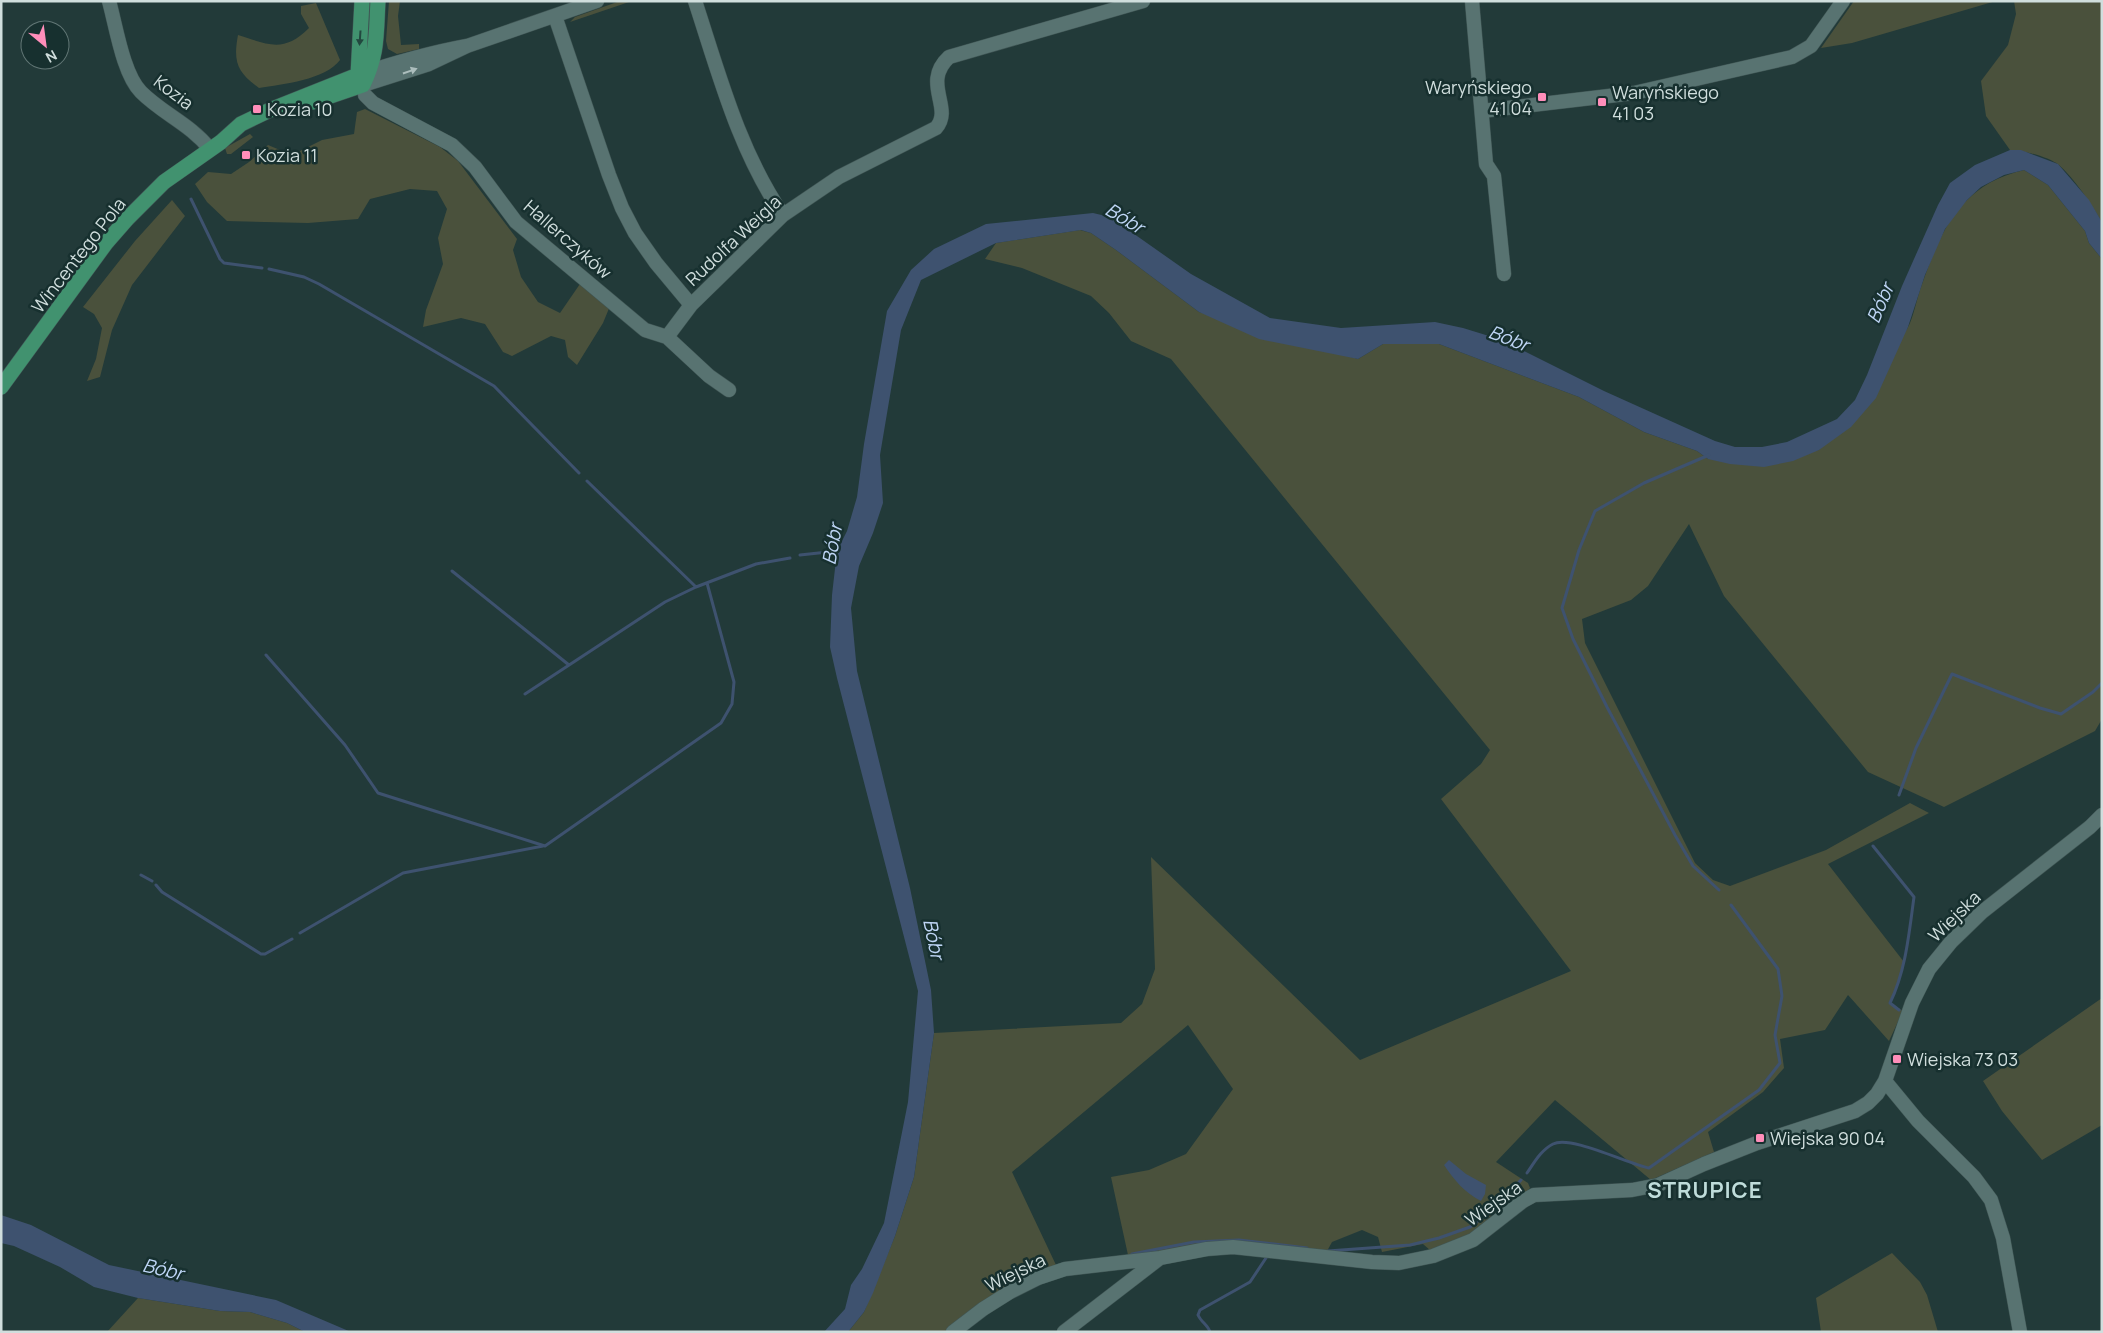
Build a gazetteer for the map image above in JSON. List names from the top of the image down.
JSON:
{
  "streets": {
    "main road": ["Wincentego Pola"],
    "street": [
      "Kozia",
      "Hallerczyków",
      "Rudolfa Weigla",
      "Wiejska"
    ]
  },
  "crossings": [
    ["Kozia", "Wincentego Pola"],
    ["Hallerczyków", "Rudolfa Weigla"],
    ["Hallerczyków", "Wincentego Pola"]
  ],
  "districts": ["STRUPICE"],
  "water": ["Bóbr"],
  "places": {
    "transit": [
      "Waryńskiego 41 04",
      "Waryńskiego 41 03",
      "Kozia 10",
      "Kozia 11",
      "Wiejska 73 03",
      "Wiejska 90 04"
    ]
  },
  "north": "bottom right"
}
